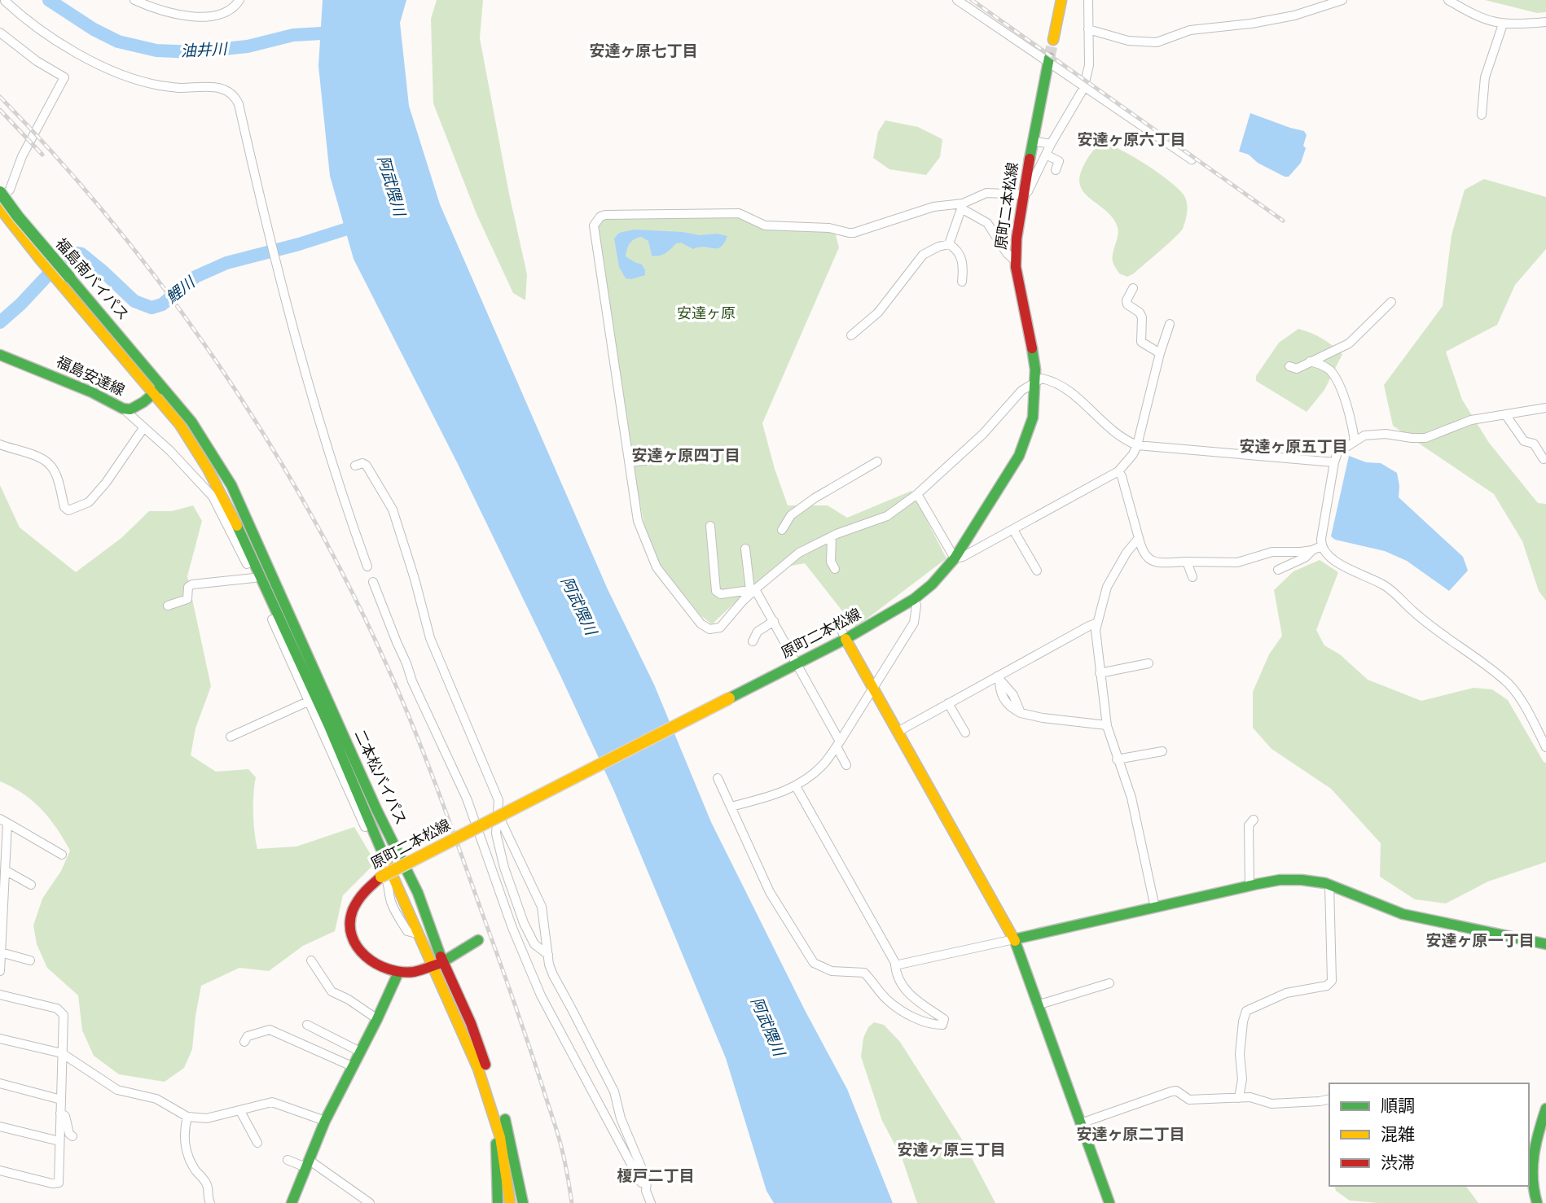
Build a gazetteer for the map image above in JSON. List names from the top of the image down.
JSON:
{
  "streets": {
    "main road": [
      "原町二本松線",
      "福島南バイパス",
      "福島安達線",
      "二本松バイパス"
    ]
  },
  "crossings": [
    ["原町二本松線", "二本松バイパス"],
    ["福島南バイパス", "福島安達線"],
    ["福島南バイパス", "二本松バイパス"],
    ["福島安達線", "二本松バイパス"]
  ],
  "districts": [
    "安達ヶ原七丁目",
    "安達ヶ原六丁目",
    "安達ヶ原五丁目",
    "安達ヶ原四丁目",
    "安達ヶ原一丁目",
    "安達ヶ原二丁目",
    "安達ヶ原三丁目",
    "榎戸二丁目"
  ],
  "water": ["油井川", "阿武隈川", "鯉川"],
  "parks": ["安達ヶ原"],
  "legend": ["順調", "混雑", "渋滞"]
}
